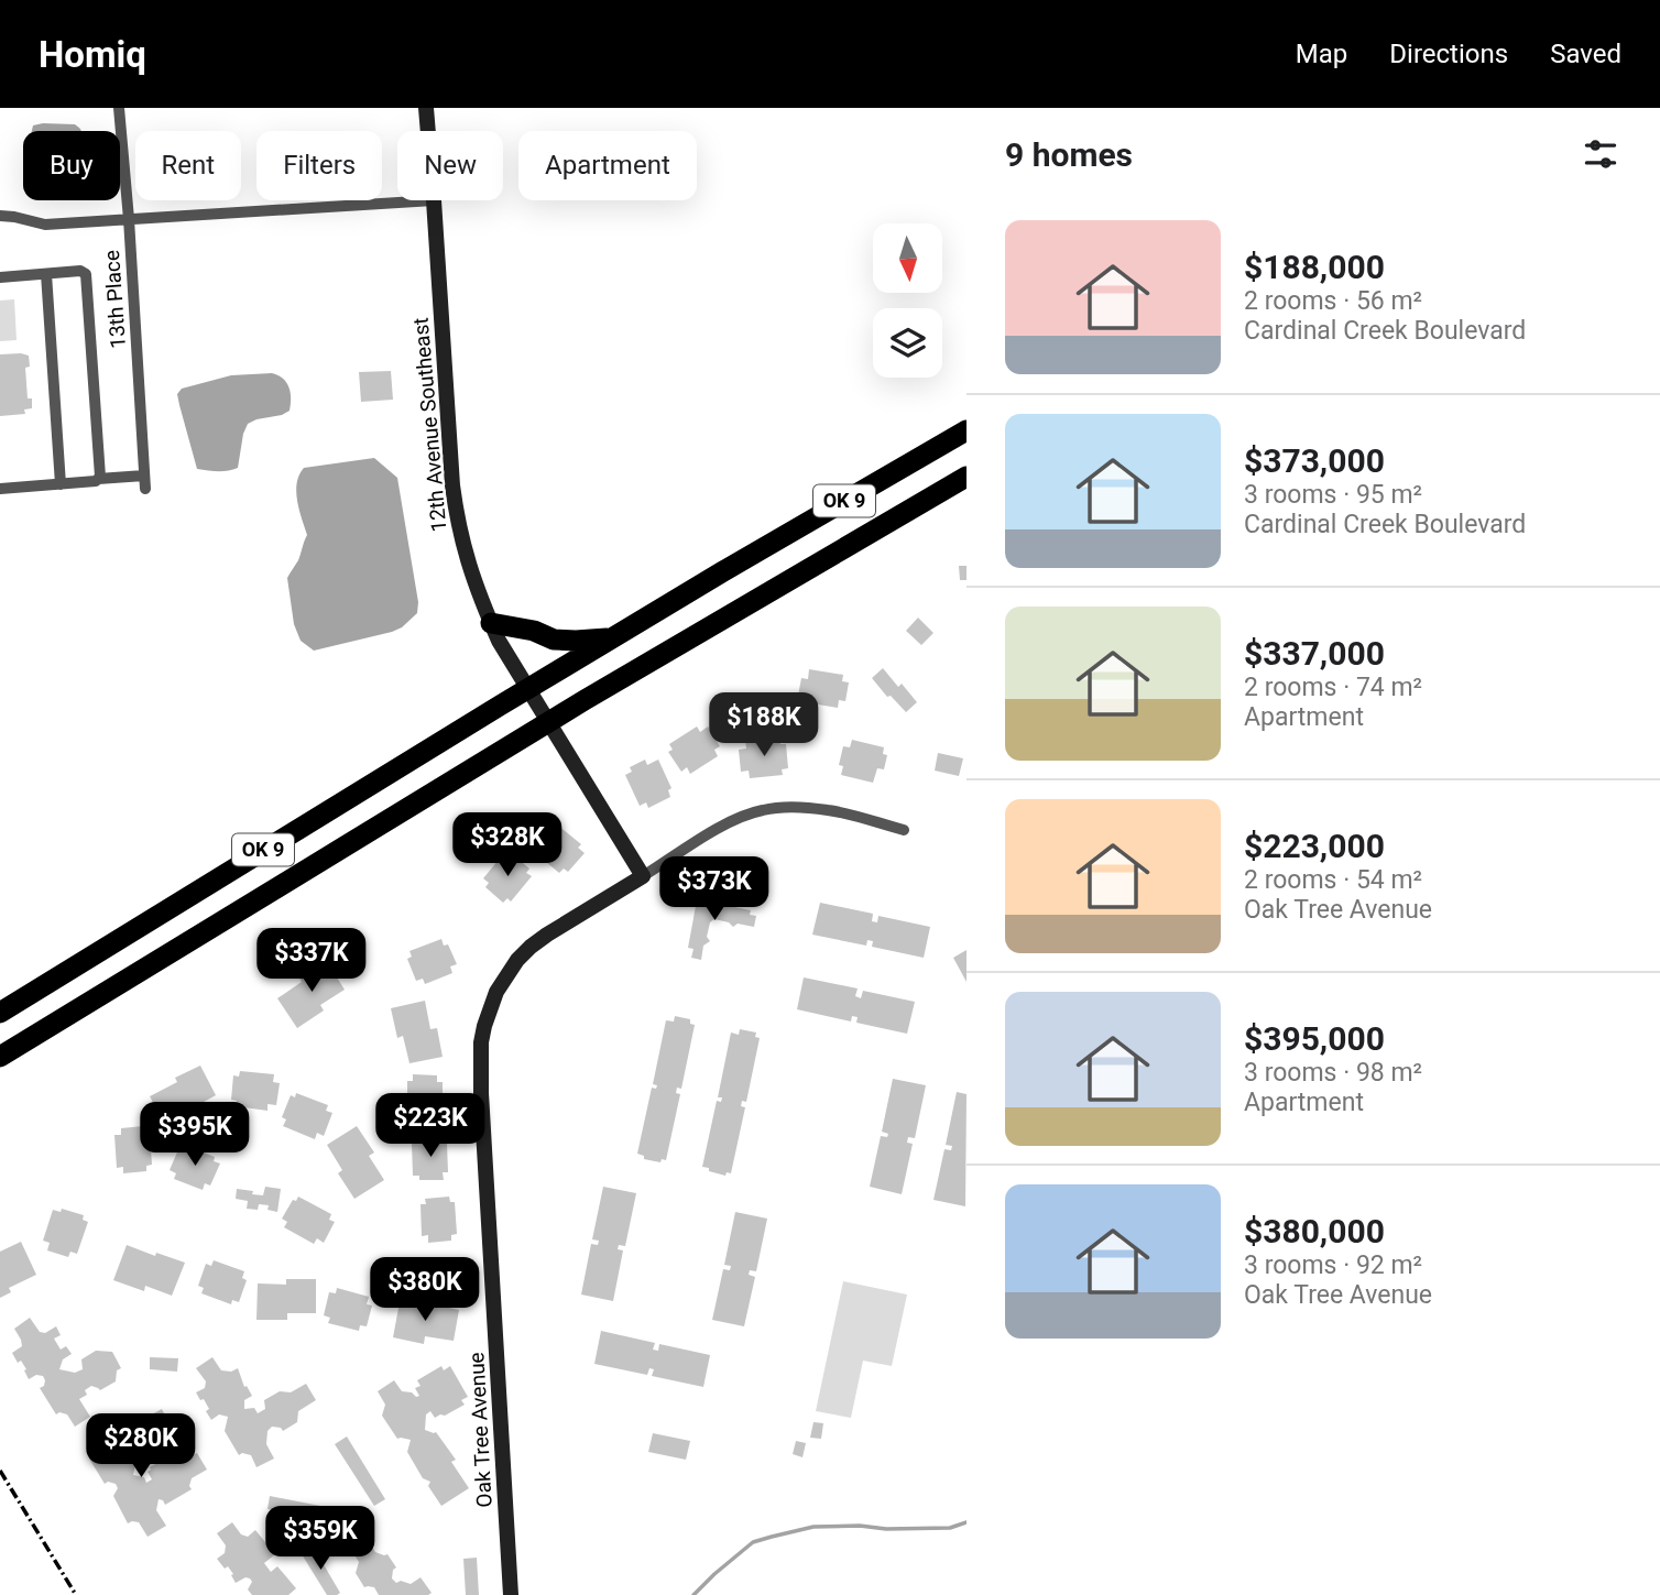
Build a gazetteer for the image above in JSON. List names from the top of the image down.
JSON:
{
  "streets": {
    "highway": ["OK 9"],
    "street": ["13th Place", "12th Avenue Southeast", "Oak Tree Avenue"]
  },
  "crossings": [
    ["12th Avenue Southeast", "OK 9"],
    ["12th Avenue Southeast", "Oak Tree Avenue"]
  ],
  "north": "bottom",
  "page": {
    "header": "Homiq",
    "nav": ["Map", "Directions", "Saved"],
    "heading": "9 homes",
    "chip": [
      "Buy",
      "Rent",
      "Filters",
      "New",
      "Apartment"
    ],
    "list": [
      {
        "name": "$188,000",
        "note": "2 rooms · 56 m² · Cardinal Creek Boulevard"
      },
      {
        "name": "$373,000",
        "note": "3 rooms · 95 m² · Cardinal Creek Boulevard"
      },
      {
        "name": "$337,000",
        "note": "2 rooms · 74 m² · Apartment"
      },
      {
        "name": "$223,000",
        "note": "2 rooms · 54 m² · Oak Tree Avenue"
      },
      {
        "name": "$395,000",
        "note": "3 rooms · 98 m² · Apartment"
      },
      {
        "name": "$380,000",
        "note": "3 rooms · 92 m² · Oak Tree Avenue"
      }
    ],
    "price": [
      "$188K",
      "$328K",
      "$373K",
      "$337K",
      "$223K",
      "$395K",
      "$380K",
      "$280K",
      "$359K"
    ]
  }
}
